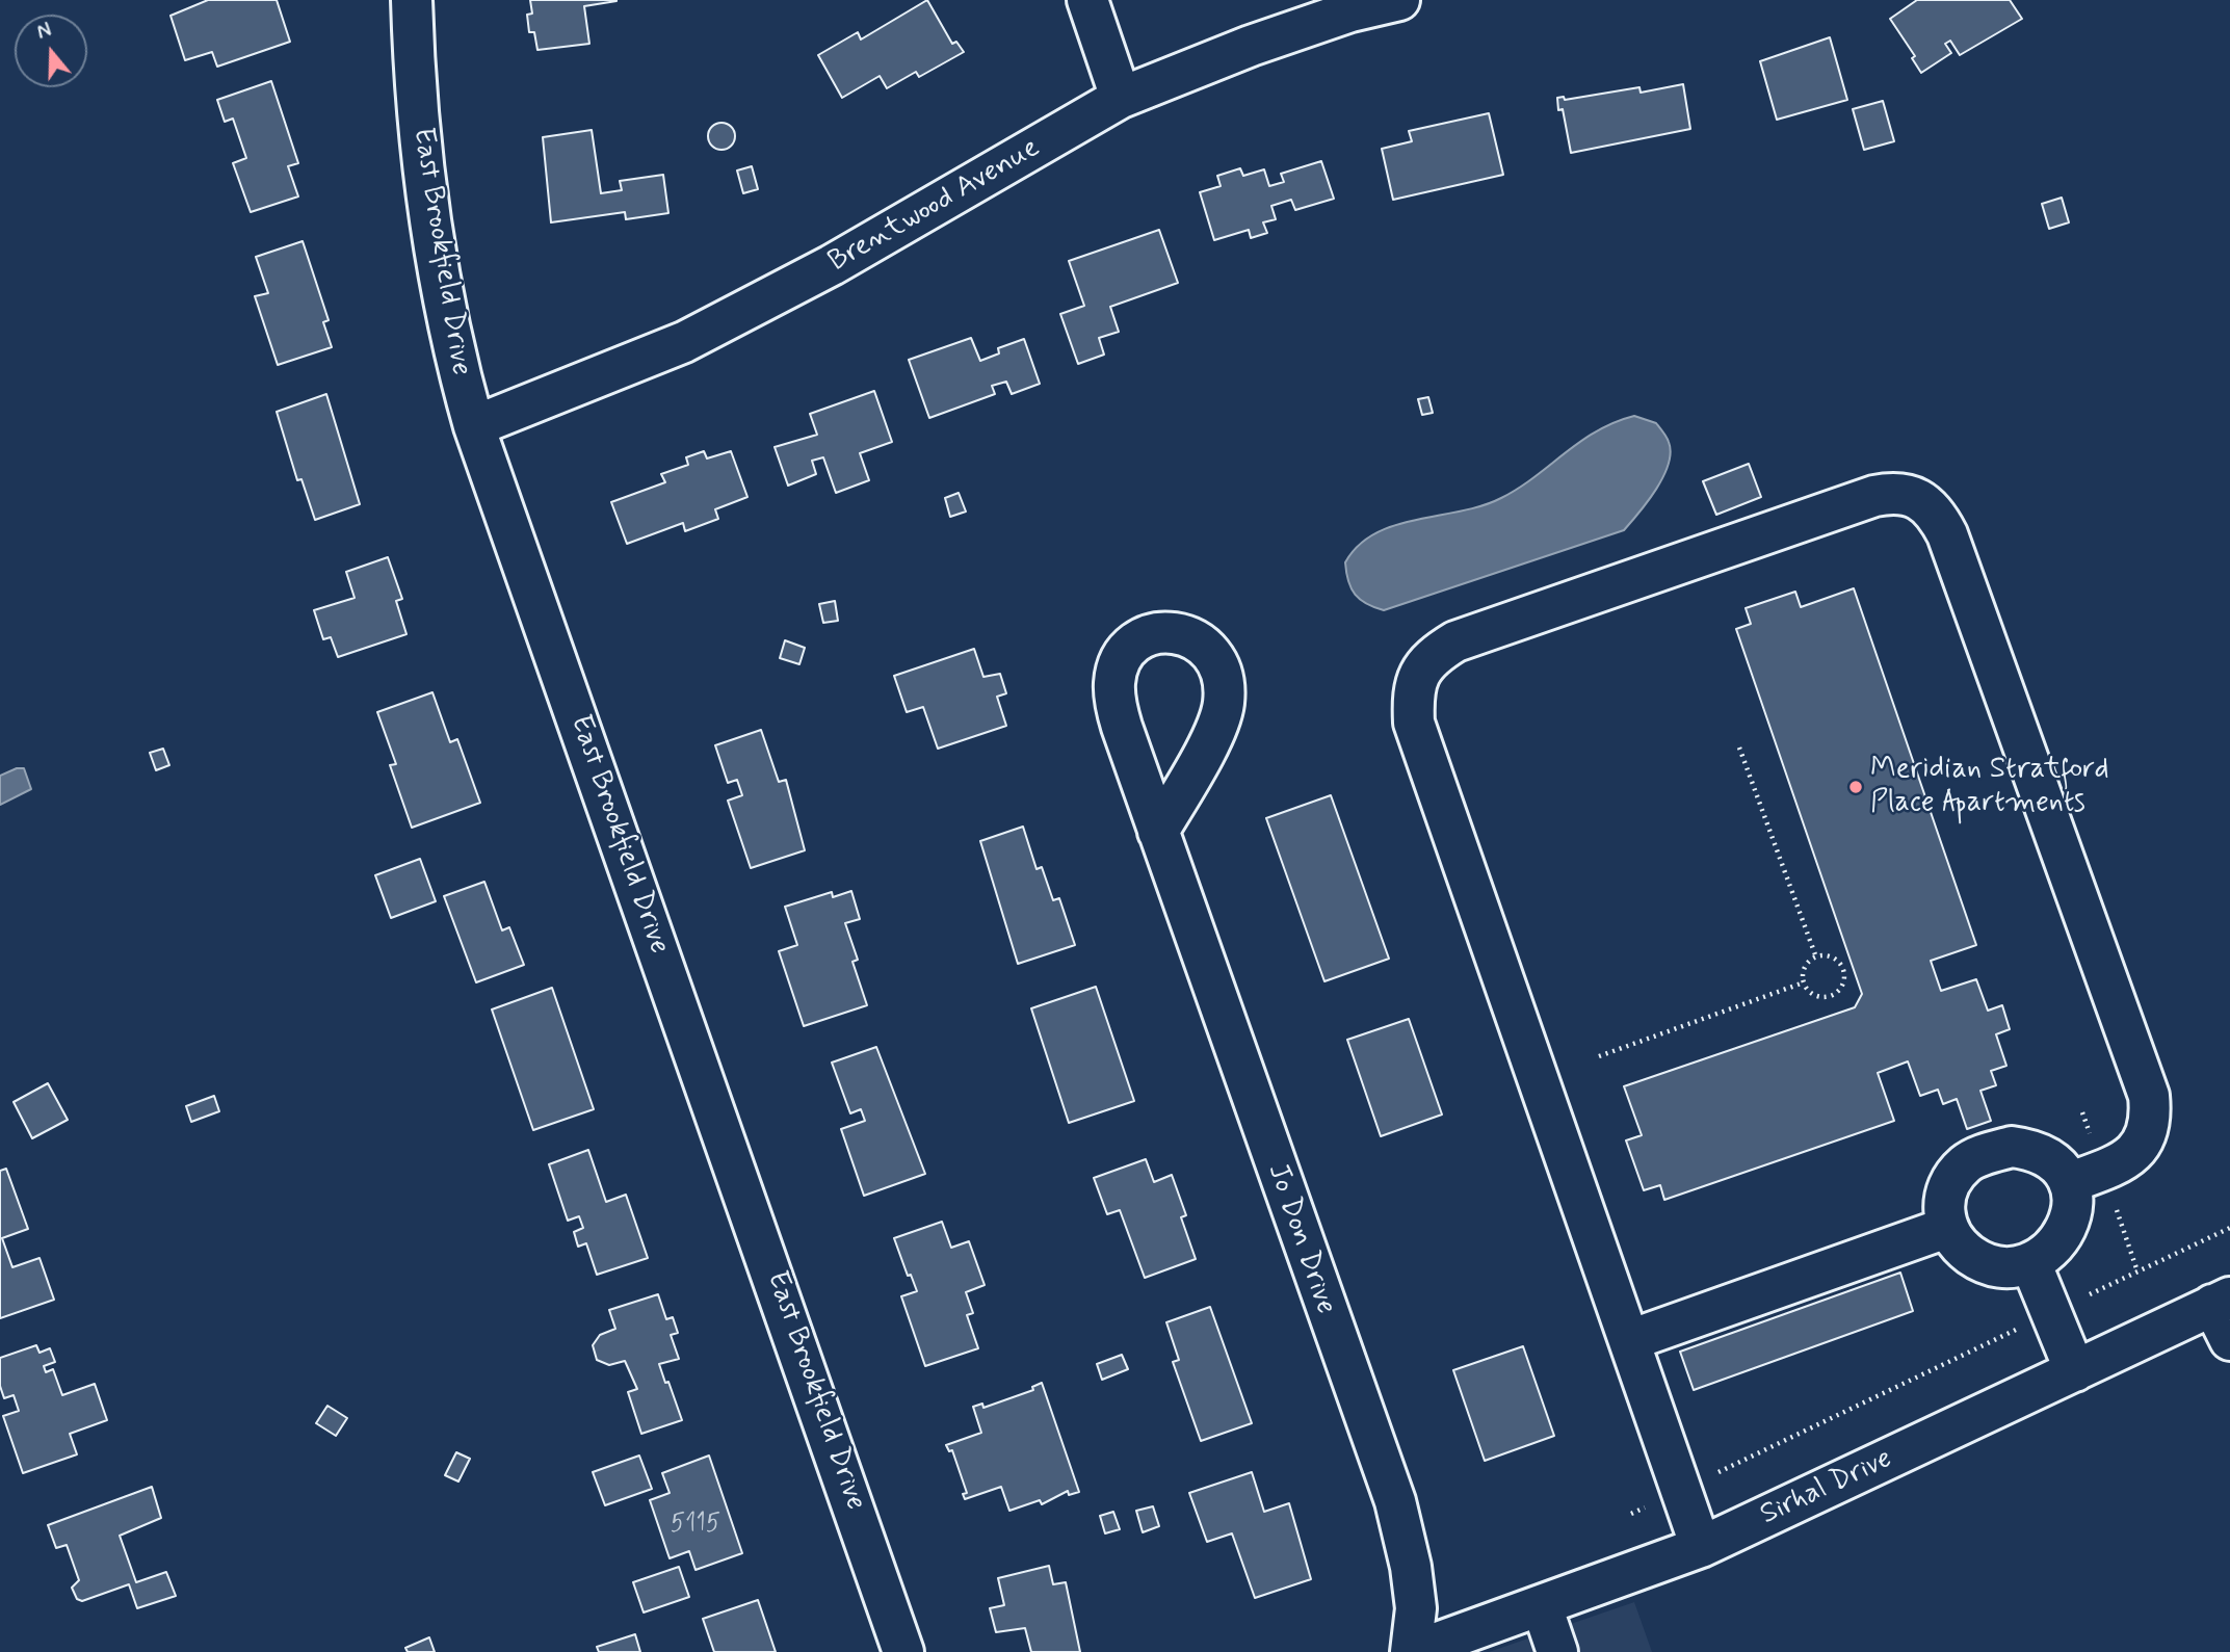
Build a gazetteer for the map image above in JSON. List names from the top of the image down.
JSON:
{
  "streets": {
    "street": [
      "Brentwood Avenue",
      "East Brookfield Drive",
      "Jo Don Drive",
      "Sirhal Drive"
    ]
  },
  "crossings": [
    ["Brentwood Avenue", "East Brookfield Drive"],
    ["Jo Don Drive", "Sirhal Drive"]
  ],
  "places": ["Meridian Stratford Place Apartments"],
  "house_numbers": ["5115"],
  "north": "top"
}
